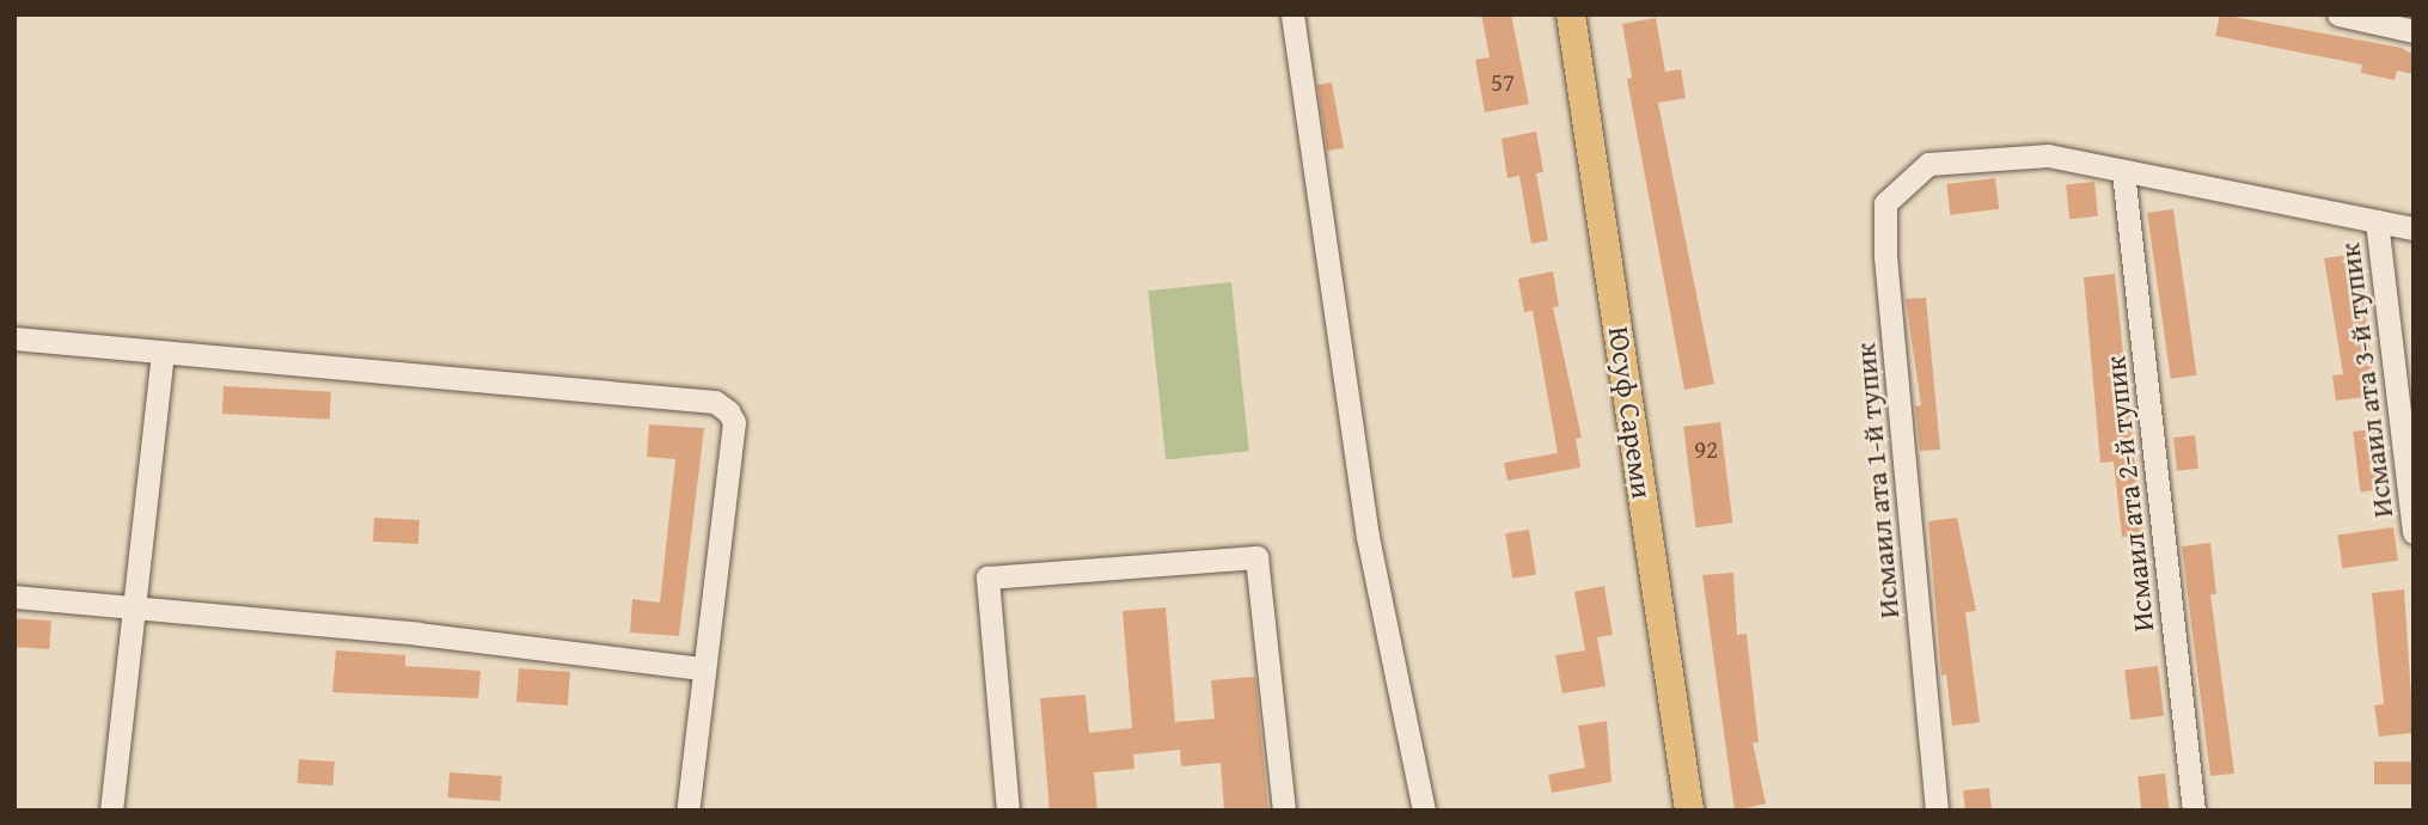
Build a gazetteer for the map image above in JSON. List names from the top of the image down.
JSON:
{
  "streets": {
    "main road": ["Юсуф Сареми"],
    "street": ["Исмаил ата 3-й тупик", "Исмаил ата 1-й тупик", "Исмаил ата 2-й тупик"]
  },
  "crossings": [
    ["Исмаил ата 1-й тупик", "Исмаил ата 2-й тупик"]
  ],
  "house_numbers": ["57", "92"]
}
